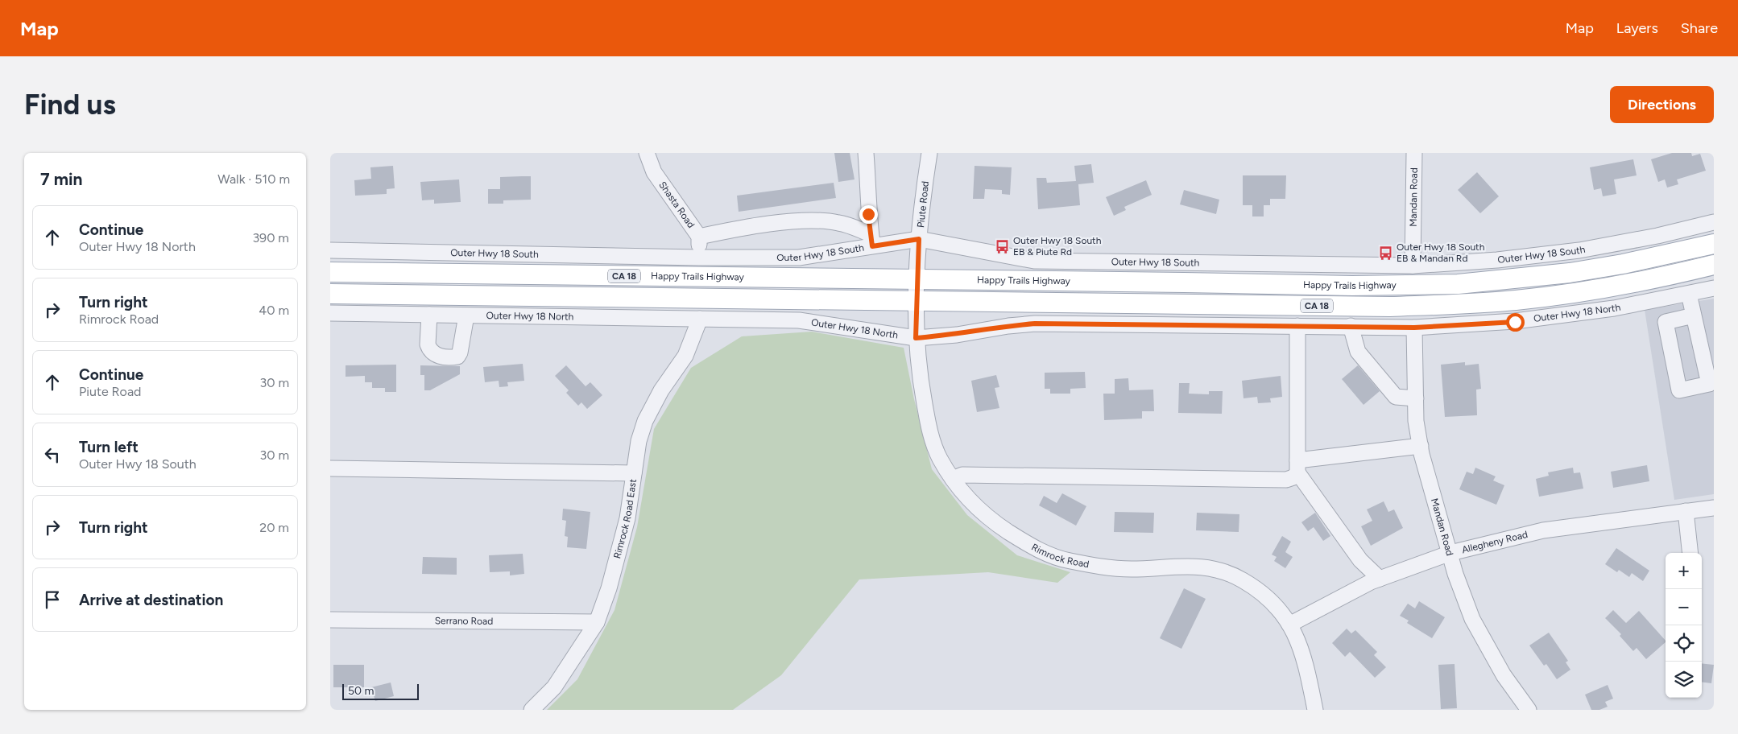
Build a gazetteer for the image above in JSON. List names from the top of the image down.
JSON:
{
  "streets": {
    "main road": ["CA 18", "Happy Trails Highway"],
    "street": [
      "Mandan Road",
      "Shasta Road",
      "Piute Road",
      "Outer Hwy 18 South",
      "Outer Hwy 18 North",
      "Rimrock Road East",
      "Allegheny Road",
      "Rimrock Road",
      "Serrano Road"
    ]
  },
  "crossings": [
    ["Mandan Road", "Outer Hwy 18 South"],
    ["Mandan Road", "Outer Hwy 18 North"],
    ["Mandan Road", "Allegheny Road"],
    ["Shasta Road", "Outer Hwy 18 South"],
    ["Piute Road", "Outer Hwy 18 South"],
    ["Piute Road", "Happy Trails Highway"],
    ["Piute Road", "Rimrock Road"],
    ["Happy Trails Highway", "Rimrock Road"],
    ["Outer Hwy 18 North", "Rimrock Road East"],
    ["Outer Hwy 18 North", "Rimrock Road"],
    ["Rimrock Road East", "Serrano Road"],
    ["Allegheny Road", "Rimrock Road"]
  ],
  "places": {
    "bus stop": ["Outer Hwy 18 South EB & Piute Rd", "Outer Hwy 18 South EB & Mandan Rd"]
  },
  "scale_bar": "50 m",
  "page": {
    "header": "Map",
    "nav": ["Map", "Layers", "Share"],
    "buttons": "Directions",
    "title": "Find us",
    "heading": ["7 min", "Walk · 510 m"],
    "list": [
      ["Continue", "Outer Hwy 18 North", "390 m"],
      ["Turn right", "Rimrock Road", "40 m"],
      ["Continue", "Piute Road", "30 m"],
      ["Turn left", "Outer Hwy 18 South", "30 m"],
      ["Turn right", "20 m"],
      "Arrive at destination"
    ],
    "map_buttons": ["+", "−"],
    "scale": "50 m"
  }
}
